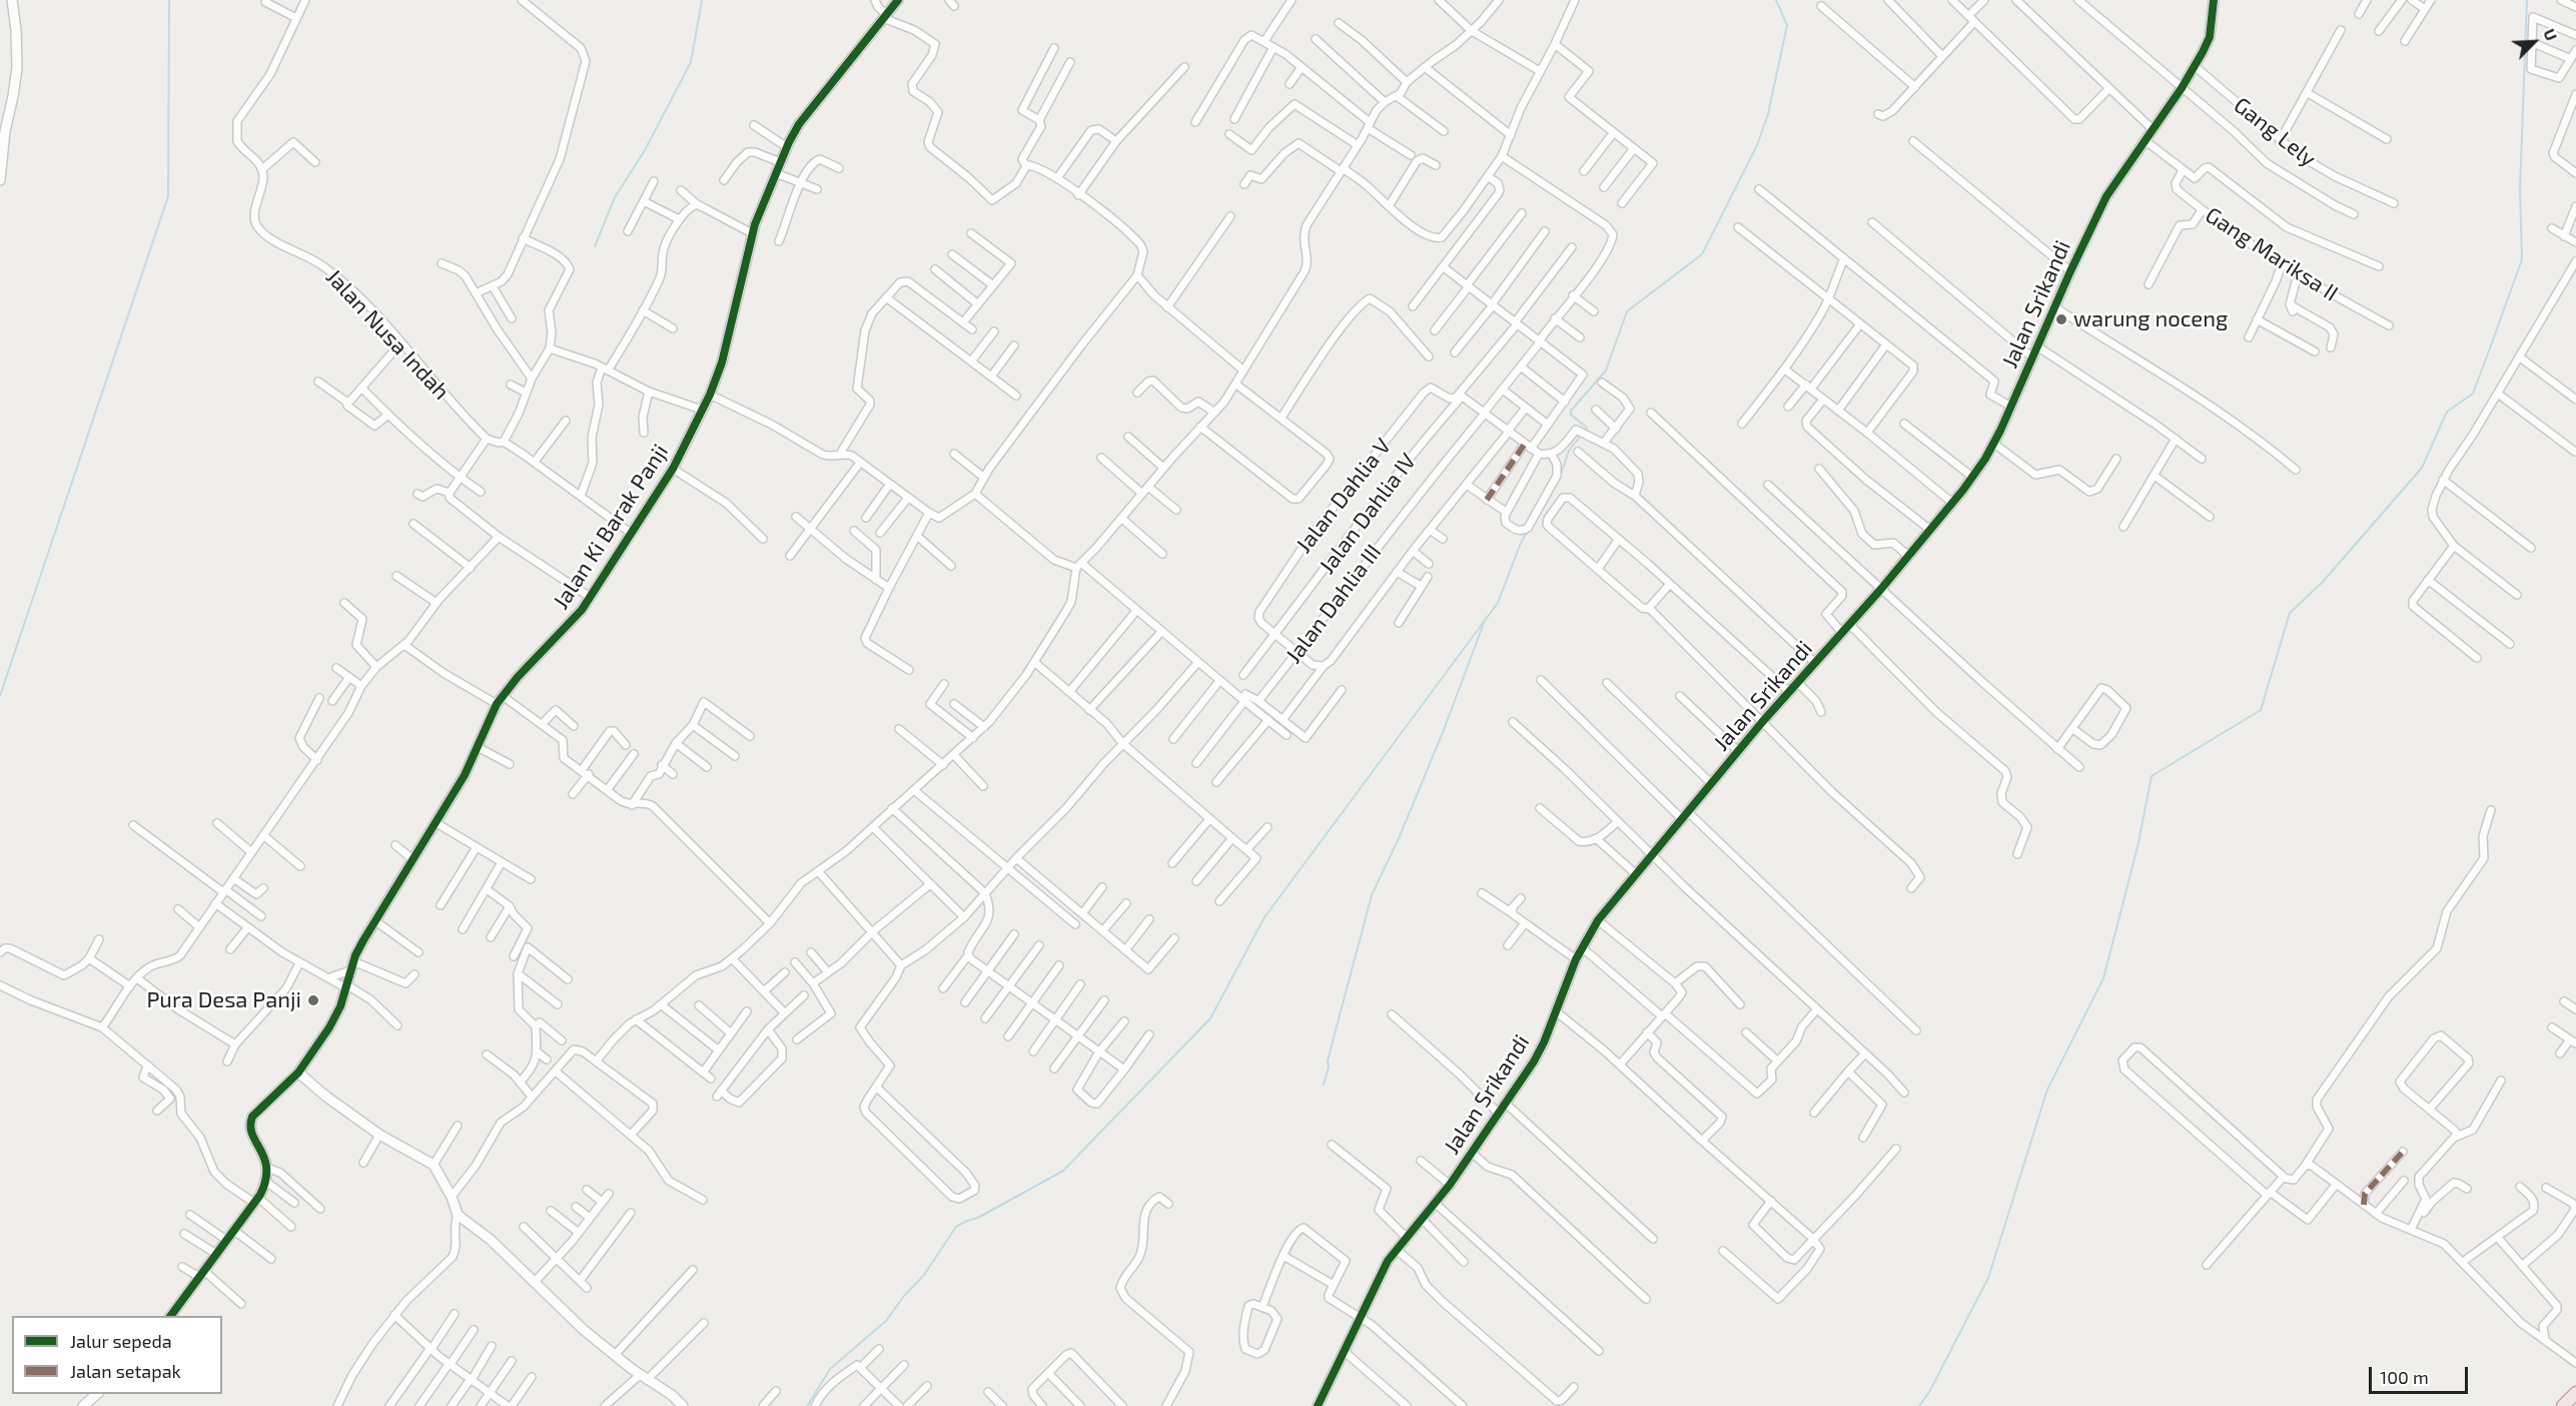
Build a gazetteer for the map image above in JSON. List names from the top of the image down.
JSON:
{
  "streets": {
    "street": [
      "Gang Lely",
      "Gang Mariksa II",
      "Jalan Srikandi",
      "Jalan Nusa Indah",
      "Jalan Dahlia V",
      "Jalan Dahlia IV",
      "Jalan Ki Barak Panji",
      "Jalan Dahlia III"
    ]
  },
  "crossings": [
    ["Gang Lely", "Jalan Srikandi"],
    ["Jalan Dahlia V", "Jalan Dahlia IV"]
  ],
  "places": ["warung noceng", "Pura Desa Panji"],
  "legend": ["Jalur sepeda", "Jalan setapak"],
  "scale_bar": "100 m",
  "north": "top right"
}
